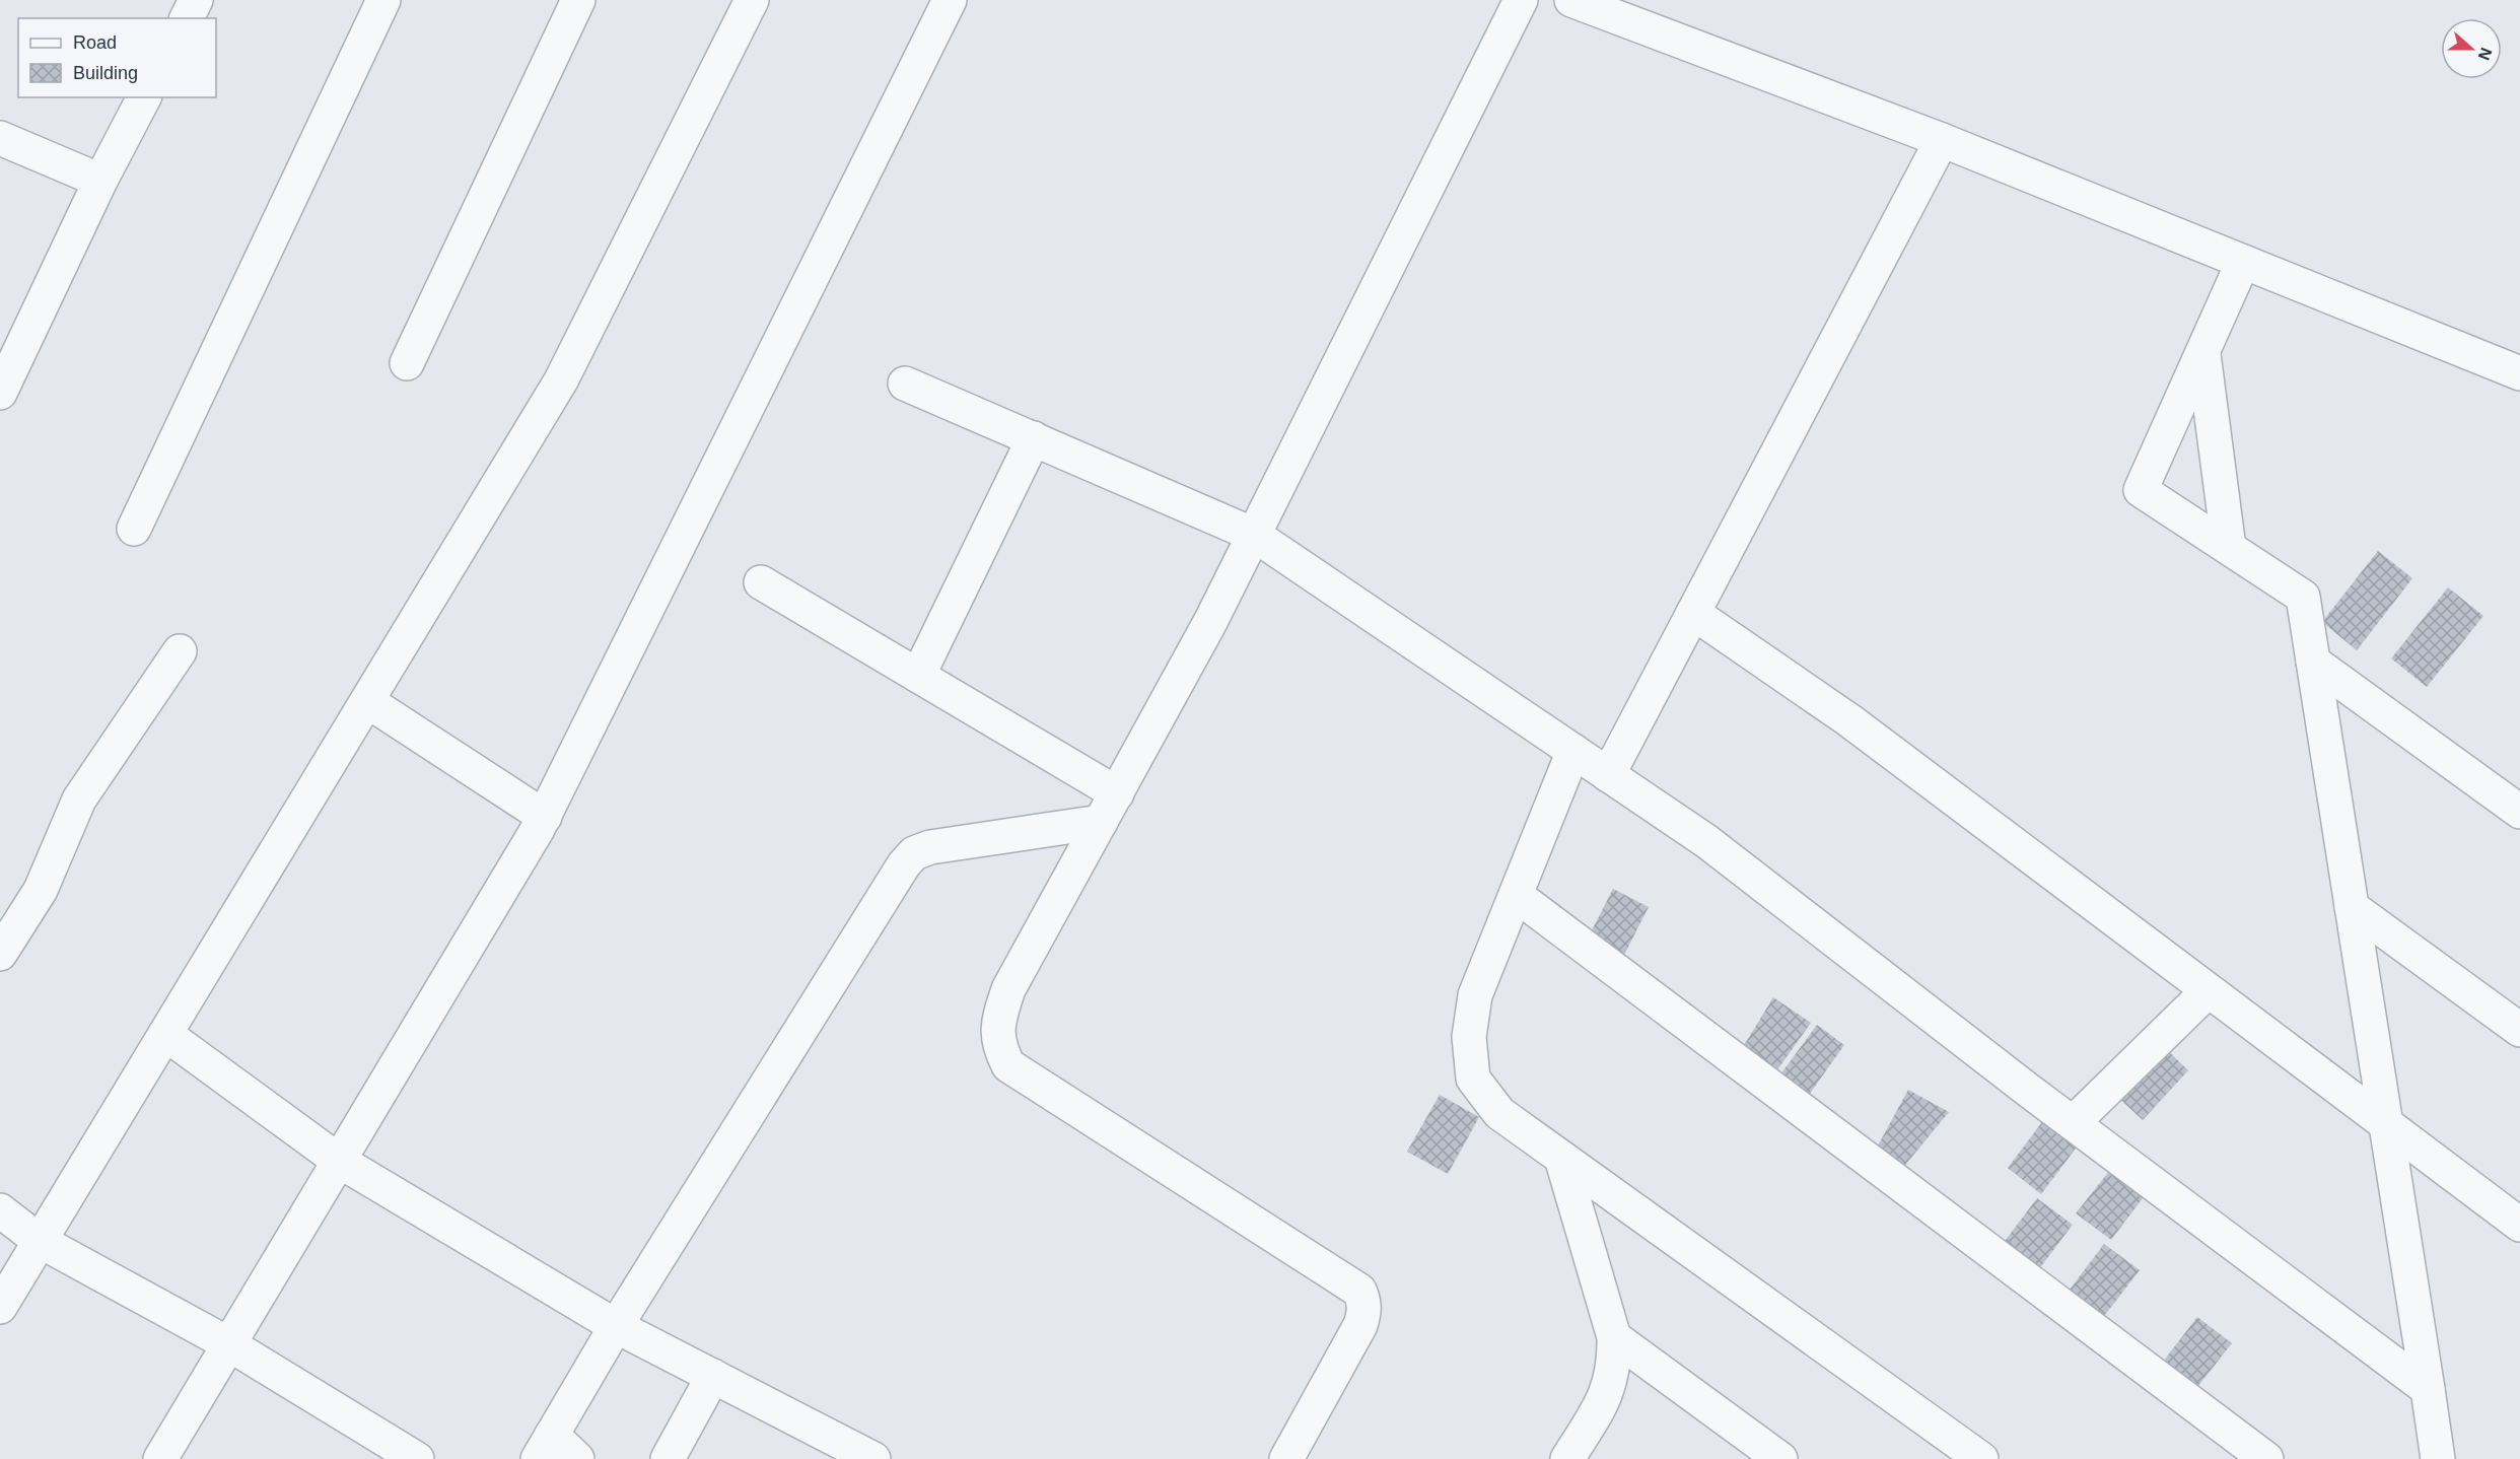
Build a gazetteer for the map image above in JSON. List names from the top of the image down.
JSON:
{
  "legend": ["Road", "Building"],
  "north": "right"
}
